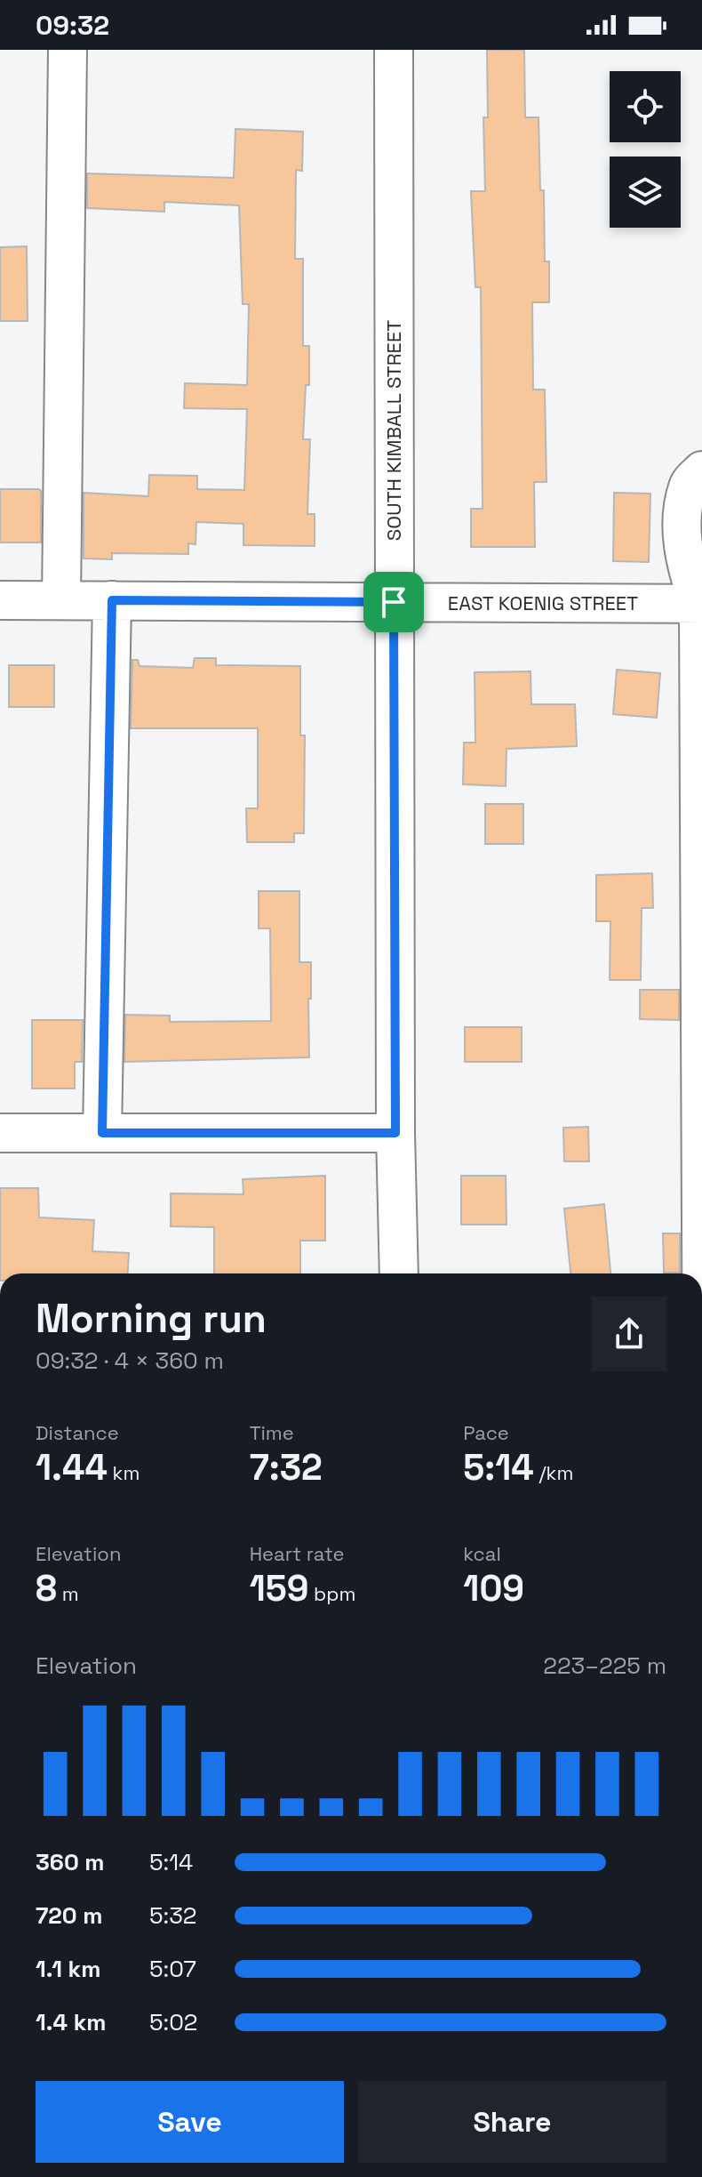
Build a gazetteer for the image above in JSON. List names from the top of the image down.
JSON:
{
  "streets": {
    "street": ["SOUTH KIMBALL STREET", "EAST KOENIG STREET"]
  },
  "crossings": [
    ["SOUTH KIMBALL STREET", "EAST KOENIG STREET"]
  ],
  "page": {
    "status": "09:32",
    "heading": ["Morning run", "09:32 · 4 × 360 m"],
    "stats": [
      ["Distance", "1.44 km"],
      ["Time", "7:32"],
      ["Pace", "5:14 /km"],
      ["Elevation", "8 m"],
      ["Heart rate", "159 bpm"],
      ["kcal", "109"]
    ],
    "chart": ["Elevation", "223–225 m"],
    "list": [
      {
        "name": "360 m",
        "note": "5:14"
      },
      {
        "name": "720 m",
        "note": "5:32"
      },
      {
        "name": "1.1 km",
        "note": "5:07"
      },
      {
        "name": "1.4 km",
        "note": "5:02"
      }
    ],
    "buttons": ["Save", "Share"]
  }
}
